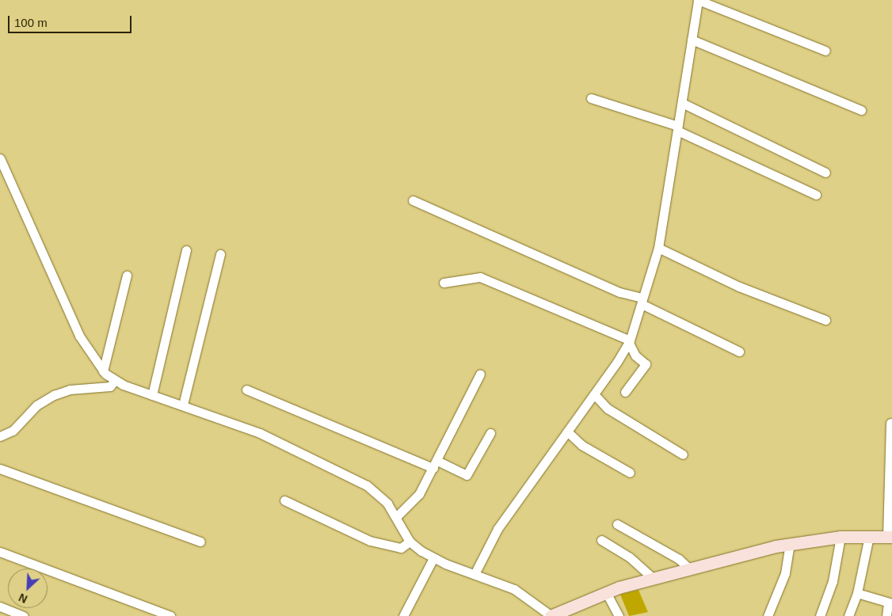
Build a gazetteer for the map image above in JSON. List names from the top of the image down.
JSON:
{
  "scale_bar": "100 m",
  "north": "bottom left"
}
